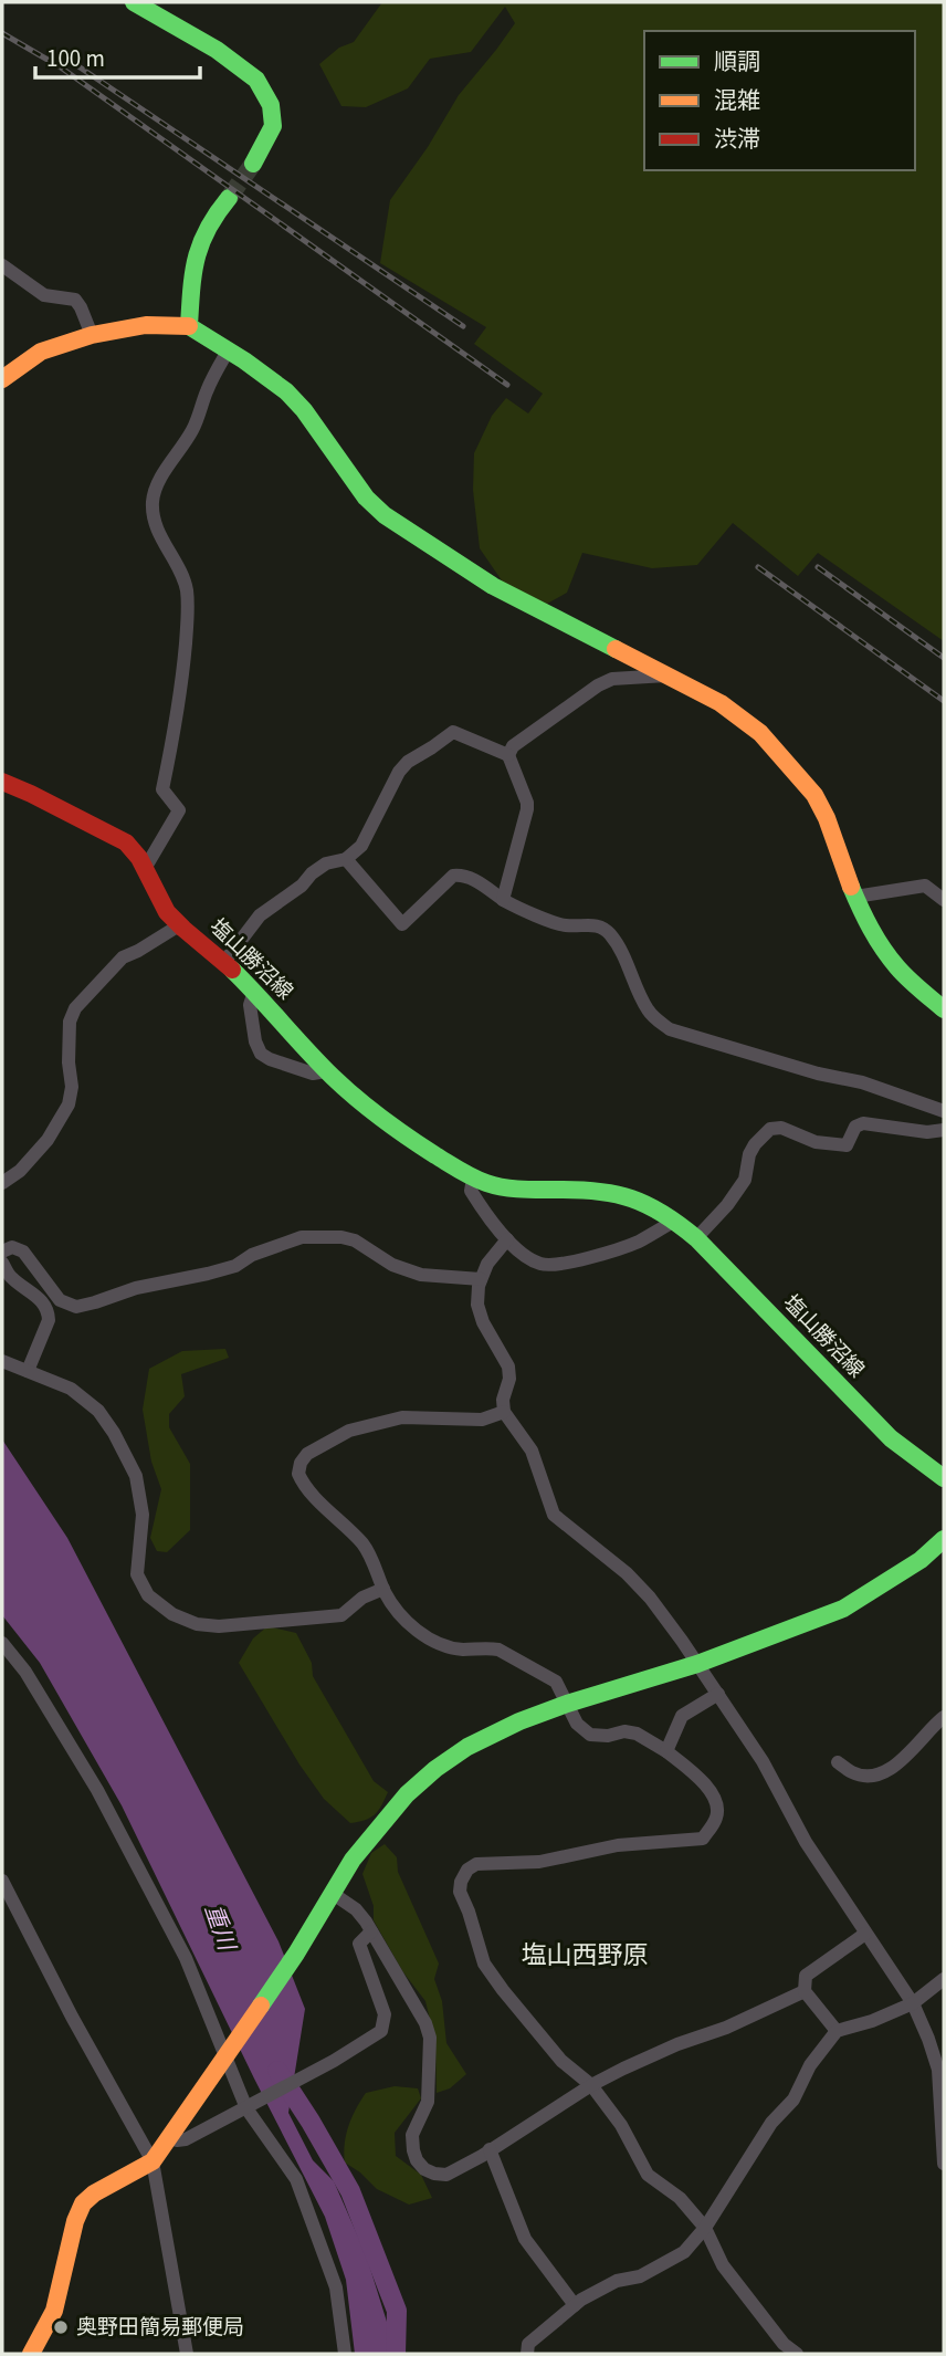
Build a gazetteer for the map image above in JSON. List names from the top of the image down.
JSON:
{
  "streets": {
    "street": ["塩山勝沼線"]
  },
  "districts": ["塩山西野原"],
  "water": ["重川"],
  "places": ["奥野田簡易郵便局"],
  "legend": ["順調", "混雑", "渋滞"],
  "scale_bar": "100 m"
}
